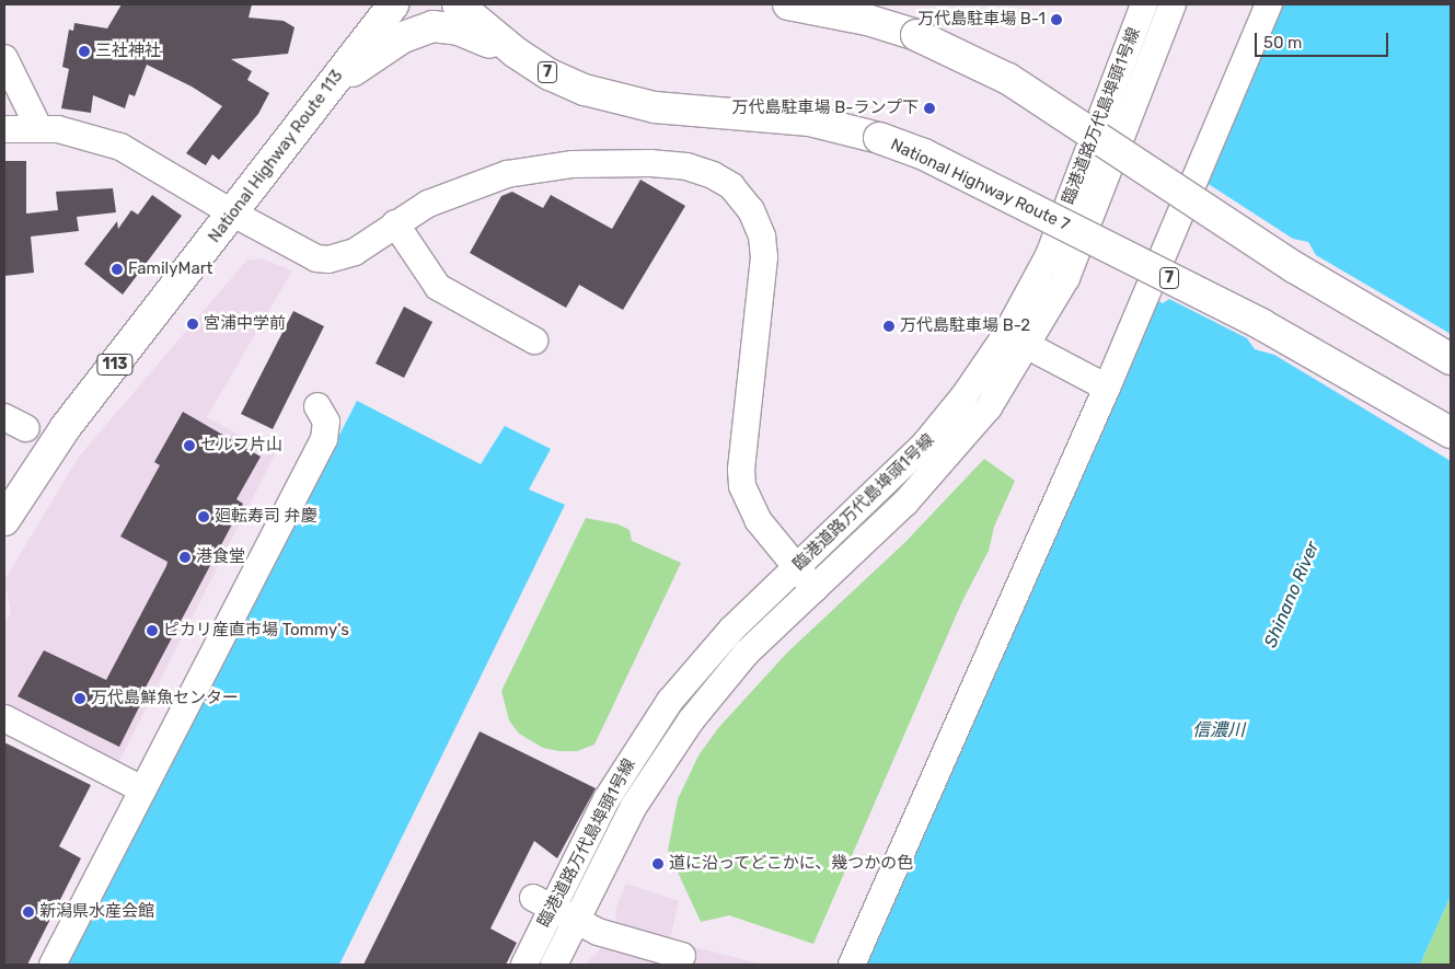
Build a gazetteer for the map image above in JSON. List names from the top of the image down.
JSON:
{
  "streets": {
    "highway": [
      "7",
      "National Highway Route 113",
      "National Highway Route 7",
      "113"
    ],
    "street": ["臨港道路万代島埠頭1号線"]
  },
  "water": ["Shinano River", "信濃川"],
  "places": [
    "万代島駐車場 B-1",
    "三社神社",
    "万代島駐車場 B-ランプ下",
    "FamilyMart",
    "宮浦中学前",
    "万代島駐車場 B-2",
    "セルフ片山",
    "廻転寿司 弁慶",
    "港食堂",
    "ピカリ産直市場 Tommy's",
    "万代島鮮魚センター",
    "道に沿ってどこかに、幾つかの色",
    "新潟県水産会館"
  ],
  "scale_bar": "50 m"
}
